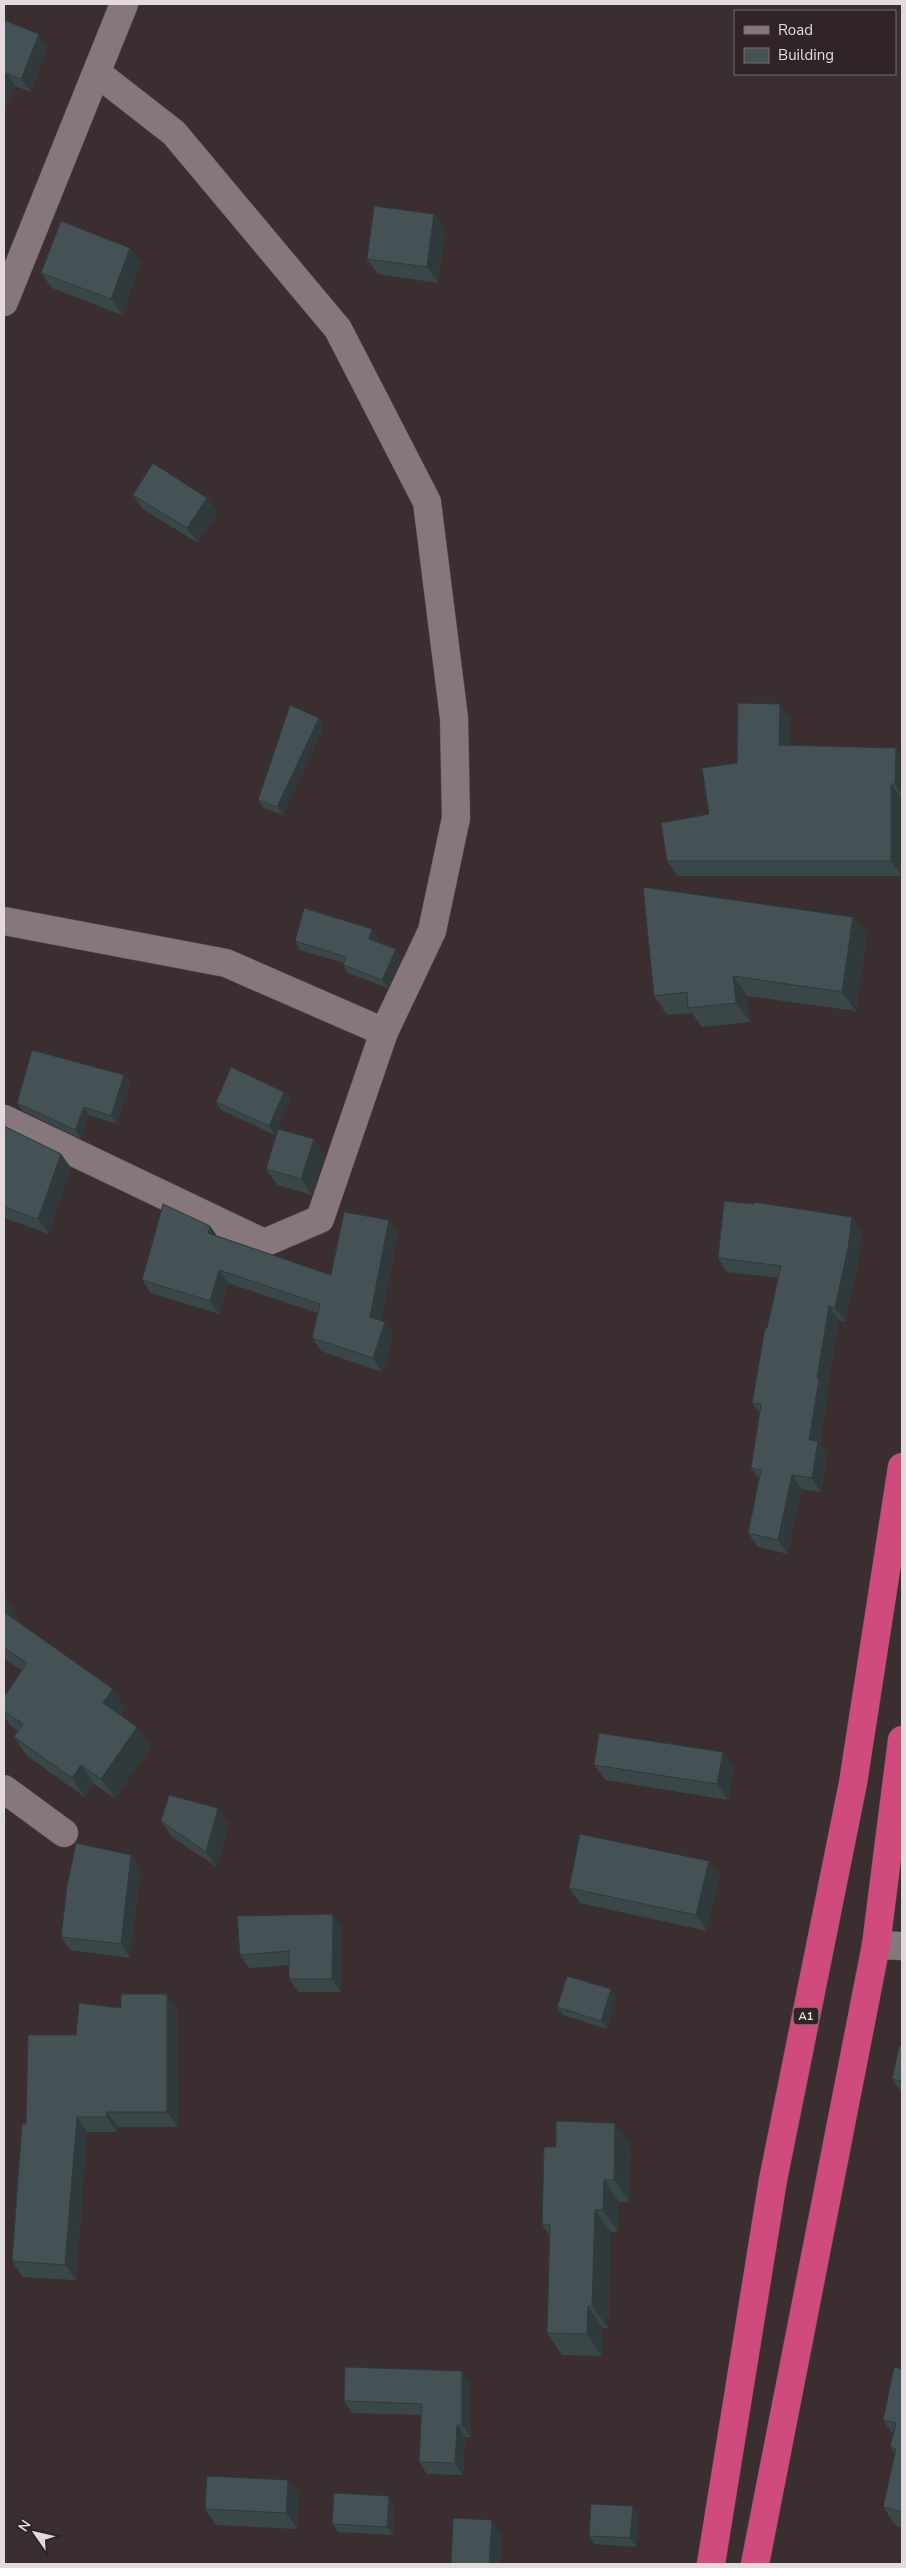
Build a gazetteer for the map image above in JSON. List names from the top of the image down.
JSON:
{
  "streets": {
    "highway": ["A1"]
  },
  "legend": ["Road", "Building"],
  "north": "top left"
}
